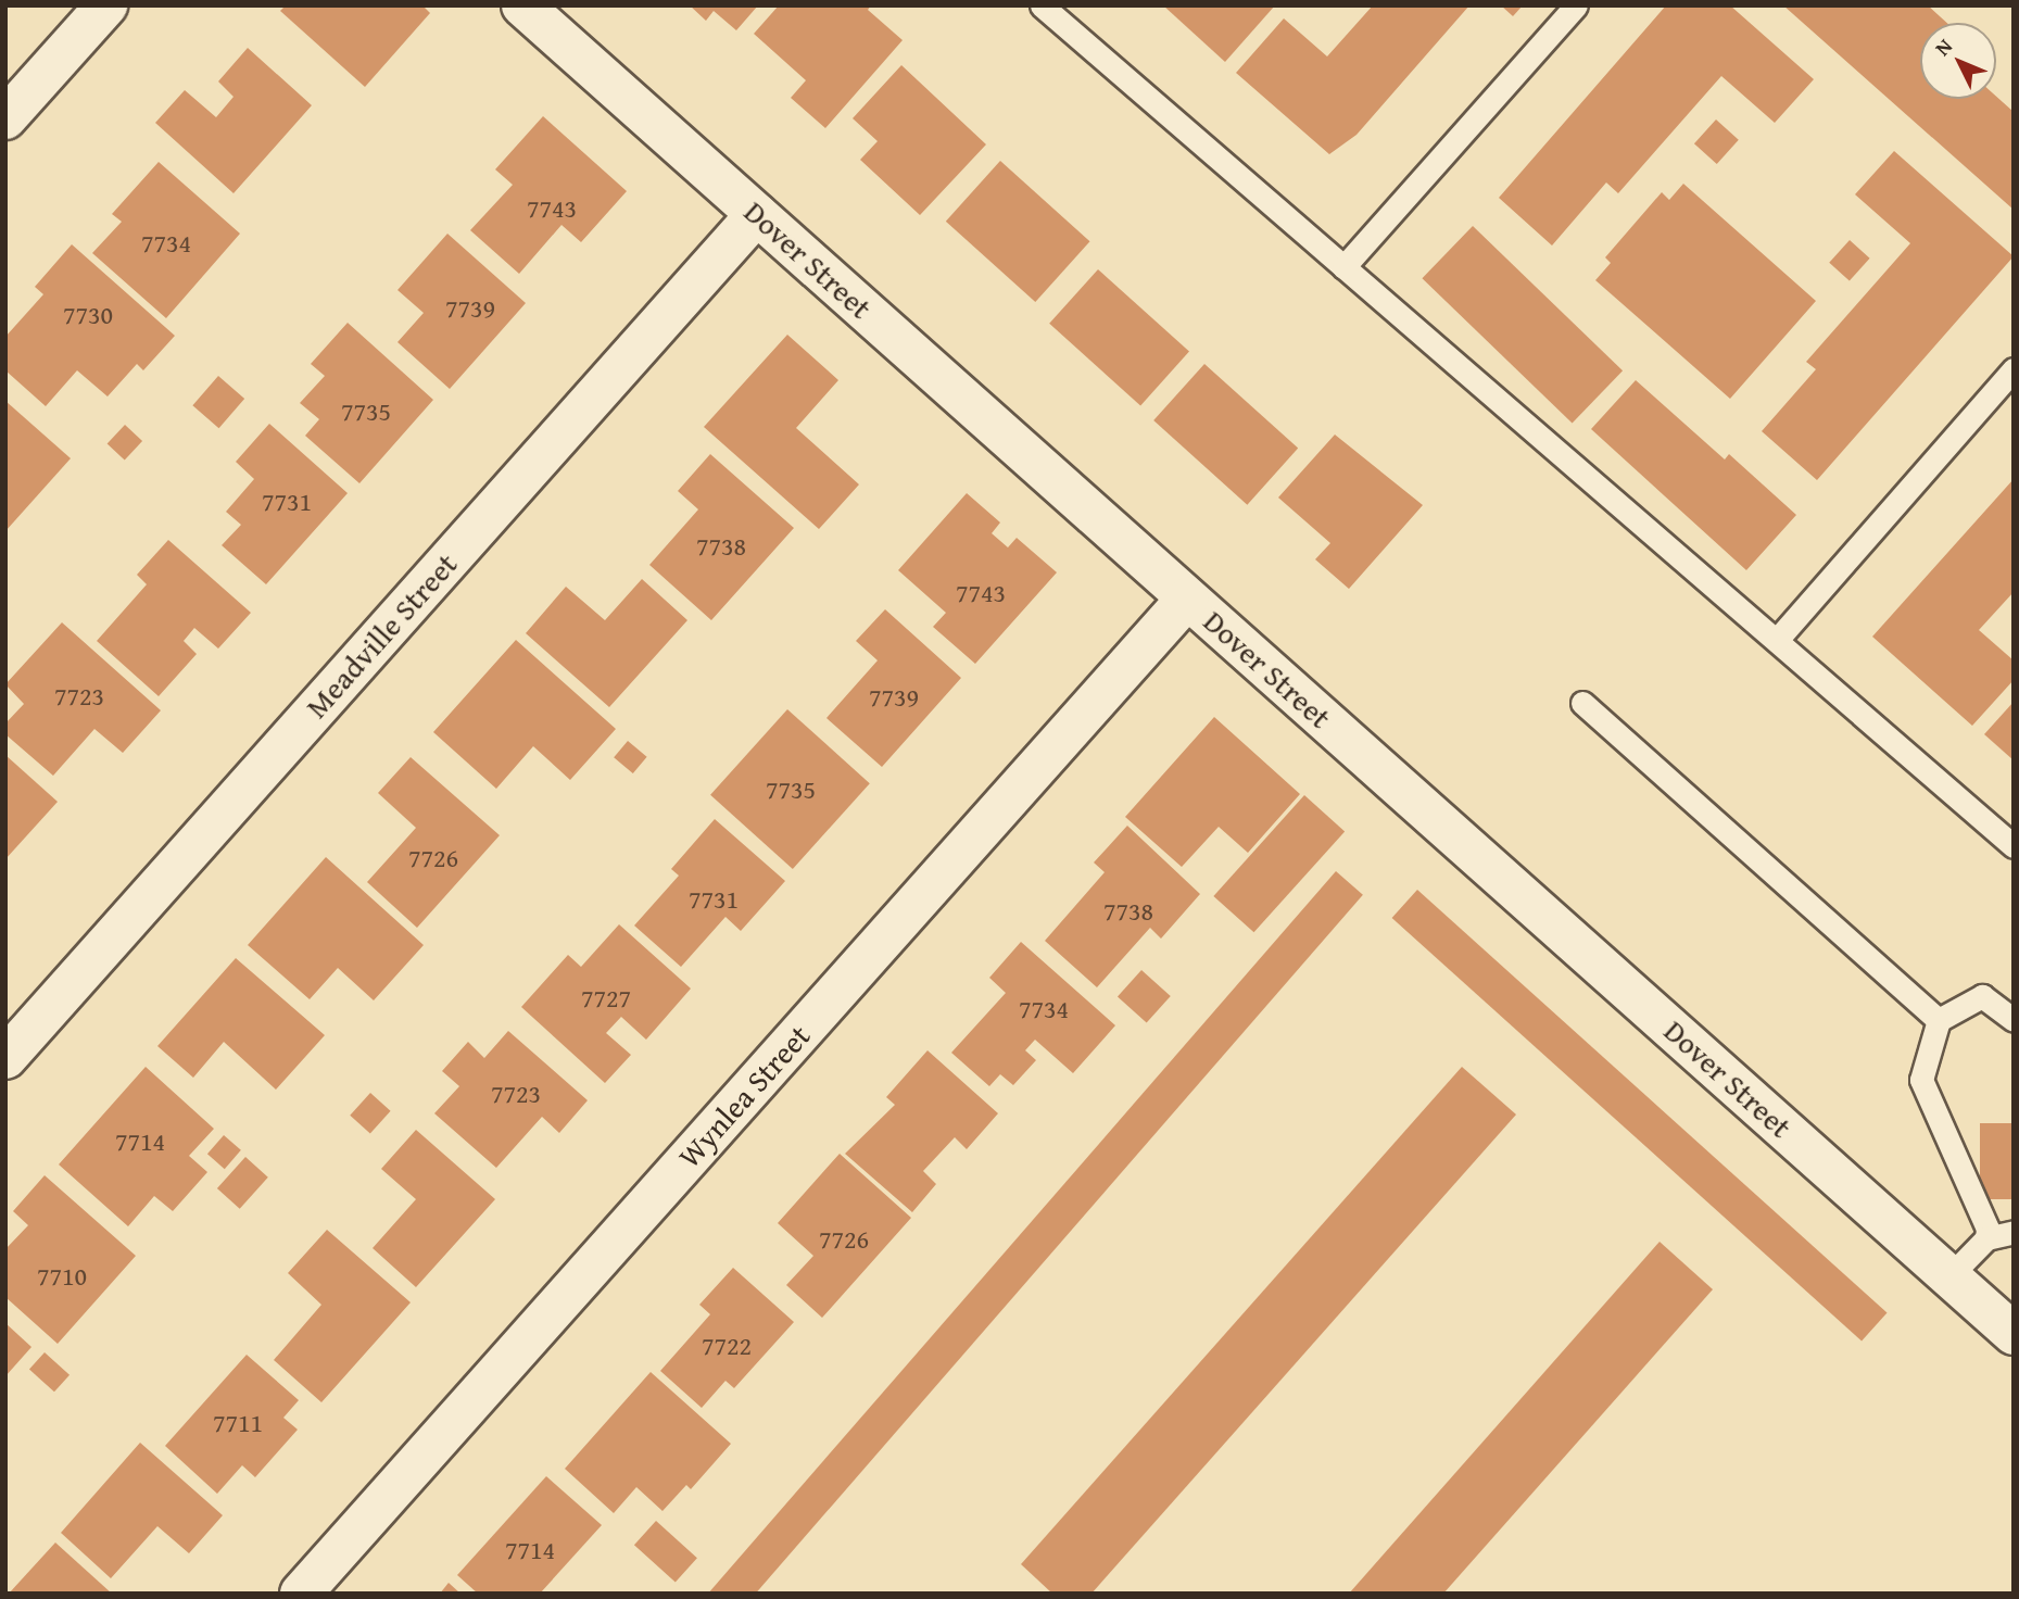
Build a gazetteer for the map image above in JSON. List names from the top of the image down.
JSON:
{
  "streets": {
    "street": ["Dover Street", "Meadville Street", "Wynlea Street"]
  },
  "crossings": [
    ["Dover Street", "Meadville Street"],
    ["Dover Street", "Wynlea Street"]
  ],
  "house_numbers": [
    "7743",
    "7734",
    "7739",
    "7730",
    "7735",
    "7731",
    "7738",
    "7743",
    "7723",
    "7739",
    "7735",
    "7726",
    "7731",
    "7738",
    "7727",
    "7734",
    "7723",
    "7714",
    "7726",
    "7710",
    "7722",
    "7711",
    "7714"
  ],
  "north": "top left"
}
